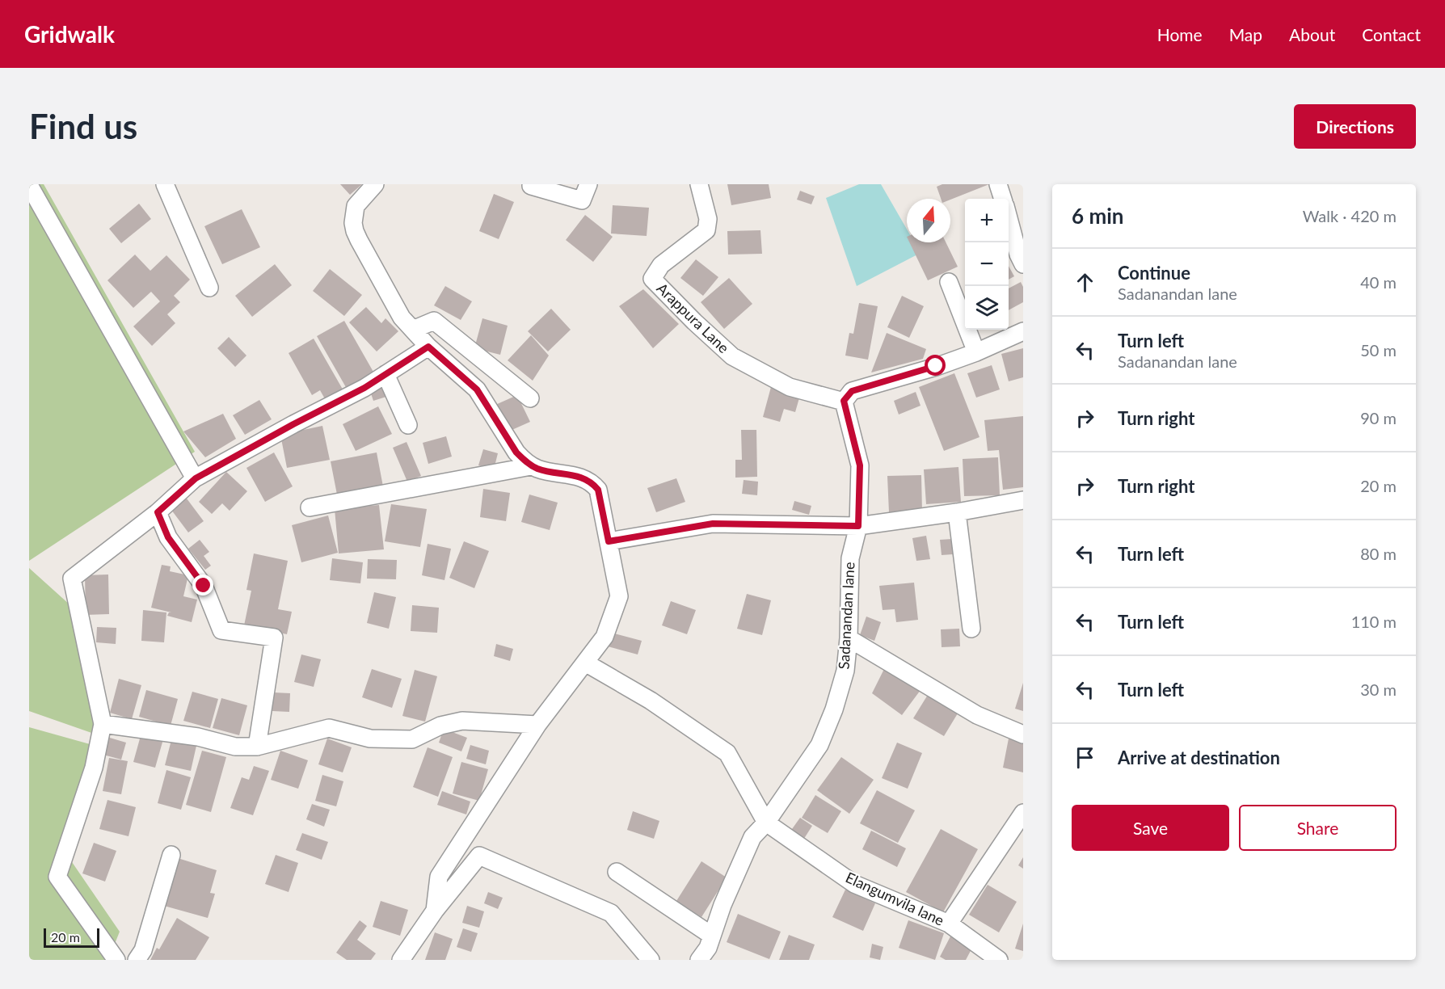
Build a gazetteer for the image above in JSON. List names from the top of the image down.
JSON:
{
  "streets": {
    "street": ["Arappura Lane", "Sadanandan lane", "Elangumvila lane"]
  },
  "crossings": [
    ["Arappura Lane", "Sadanandan lane"],
    ["Sadanandan lane", "Elangumvila lane"]
  ],
  "scale_bar": "20 m",
  "north": "top",
  "page": {
    "header": "Gridwalk",
    "nav": [
      "Home",
      "Map",
      "About",
      "Contact"
    ],
    "buttons": [
      "Directions",
      ["Save", "Share"]
    ],
    "title": "Find us",
    "heading": ["6 min", "Walk · 420 m"],
    "map_buttons": ["+", "−"],
    "list": [
      ["Continue", "Sadanandan lane", "40 m"],
      ["Turn left", "Sadanandan lane", "50 m"],
      ["Turn right", "90 m"],
      ["Turn right", "20 m"],
      ["Turn left", "80 m"],
      ["Turn left", "110 m"],
      ["Turn left", "30 m"],
      "Arrive at destination"
    ],
    "scale": "20 m"
  }
}
